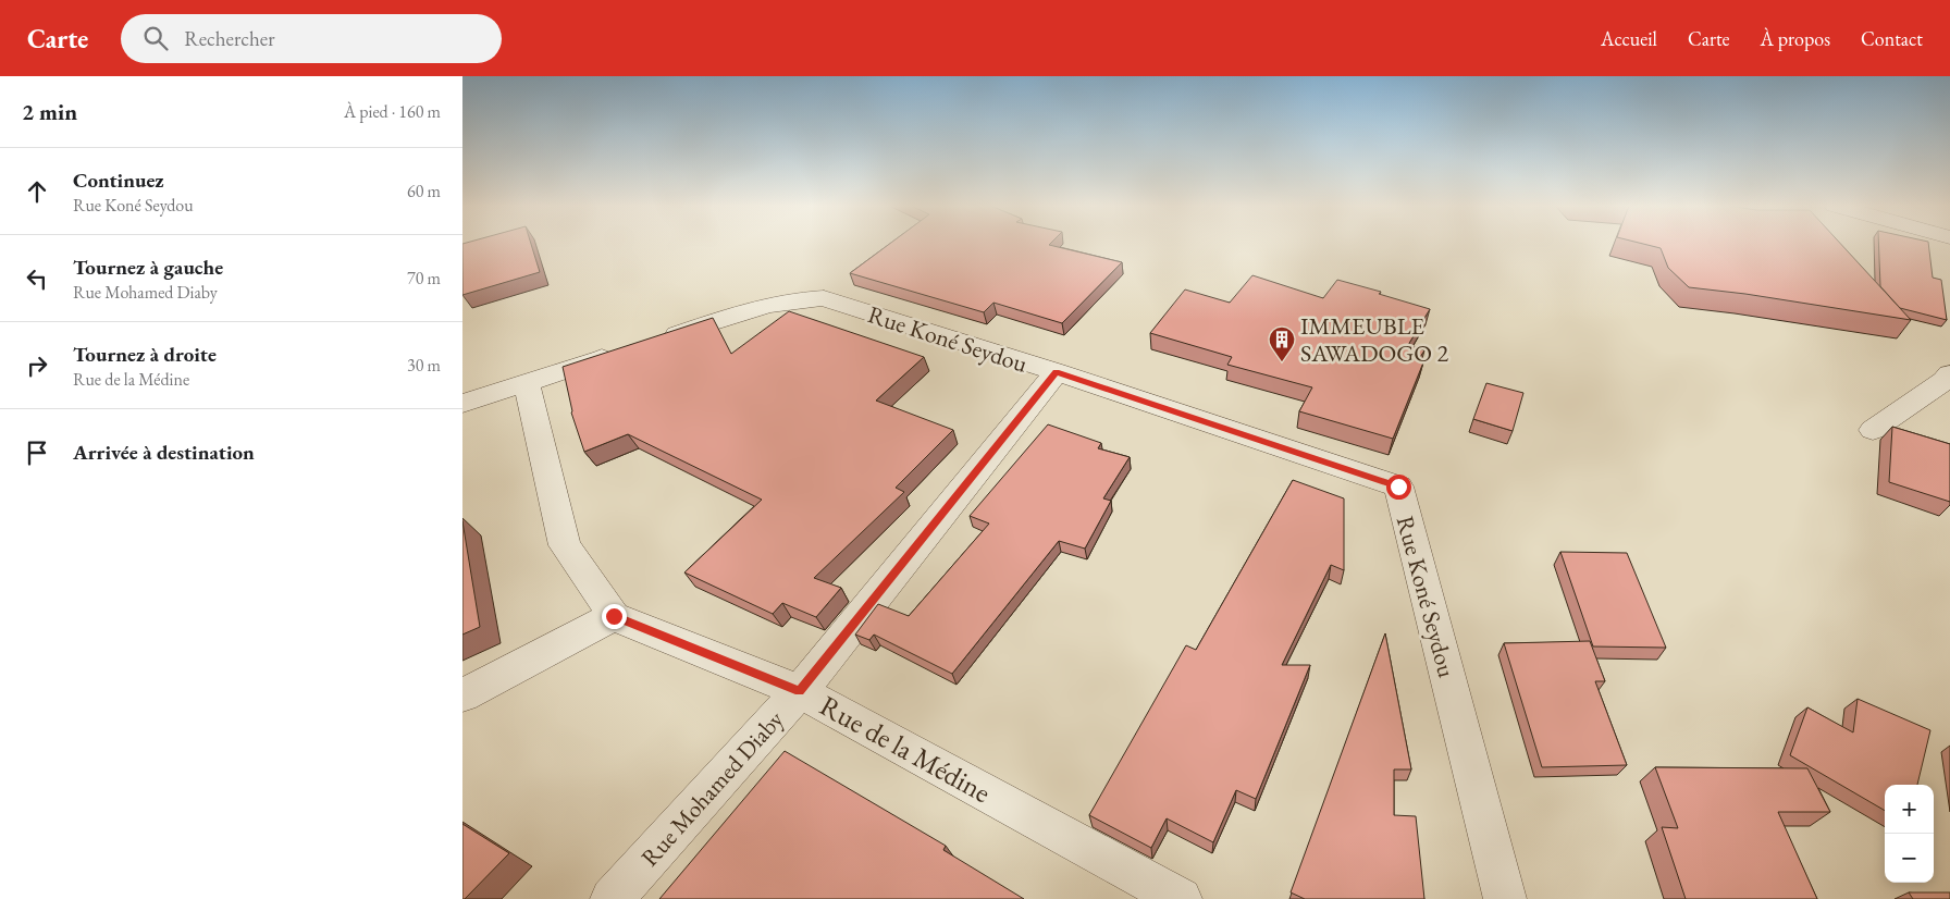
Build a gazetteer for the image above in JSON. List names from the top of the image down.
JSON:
{
  "streets": {
    "street": ["Rue Koné Seydou", "Rue de la Médine", "Rue Mohamed Diaby"]
  },
  "crossings": [
    ["Rue Koné Seydou", "Rue Mohamed Diaby"],
    ["Rue de la Médine", "Rue Mohamed Diaby"]
  ],
  "places": {
    "building": ["IMMEUBLE SAWADOGO 2"]
  },
  "page": {
    "header": "Carte",
    "search": "Rechercher",
    "nav": [
      "Accueil",
      "Carte",
      "À propos",
      "Contact"
    ],
    "heading": ["2 min", "À pied · 160 m"],
    "list": [
      ["Continuez", "Rue Koné Seydou", "60 m"],
      ["Tournez à gauche", "Rue Mohamed Diaby", "70 m"],
      ["Tournez à droite", "Rue de la Médine", "30 m"],
      "Arrivée à destination"
    ],
    "map_buttons": ["+", "−"]
  }
}
